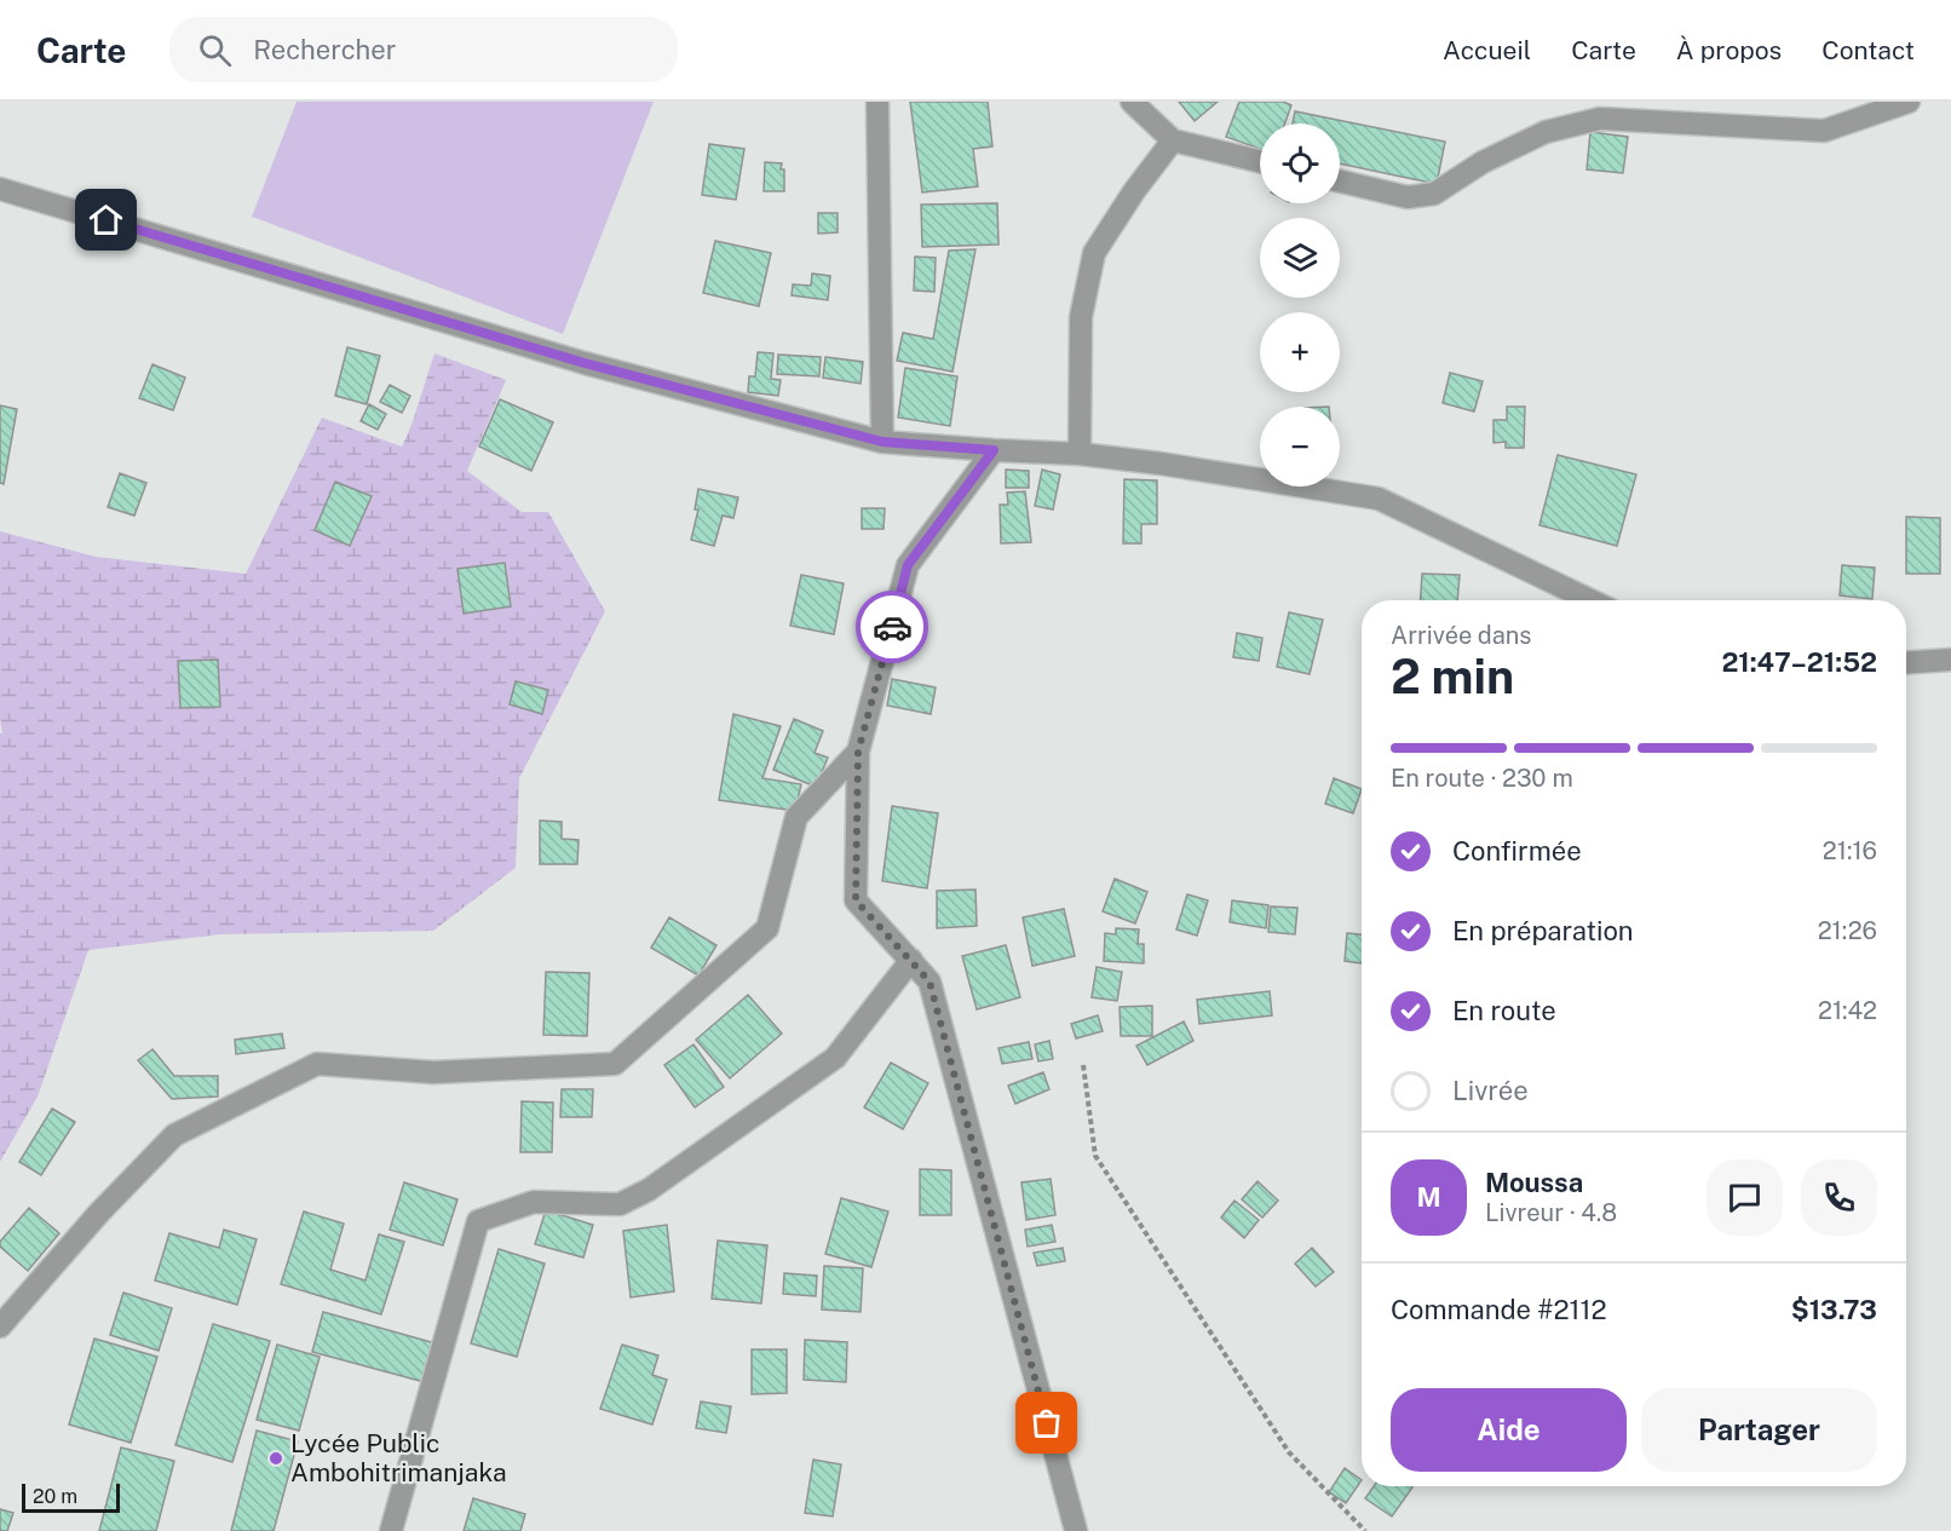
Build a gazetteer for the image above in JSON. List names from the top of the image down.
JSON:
{
  "places": ["Lycée Public Ambohitrimanjaka"],
  "scale_bar": "20 m",
  "page": {
    "header": "Carte",
    "search": "Rechercher",
    "nav": [
      "Accueil",
      "Carte",
      "À propos",
      "Contact"
    ],
    "map_buttons": ["+", "−"],
    "heading": ["2 min", "Arrivée dans", "21:47–21:52"],
    "panel": [
      "Moussa",
      "Livreur · 4.8",
      "Commande #2112",
      "$13.73"
    ],
    "bar": "En route · 230 m",
    "list": [
      ["Confirmée", "21:16"],
      ["En préparation", "21:26"],
      ["En route", "21:42"],
      "Livrée"
    ],
    "round": "M",
    "buttons": ["Aide", "Partager"],
    "scale": "20 m"
  }
}
